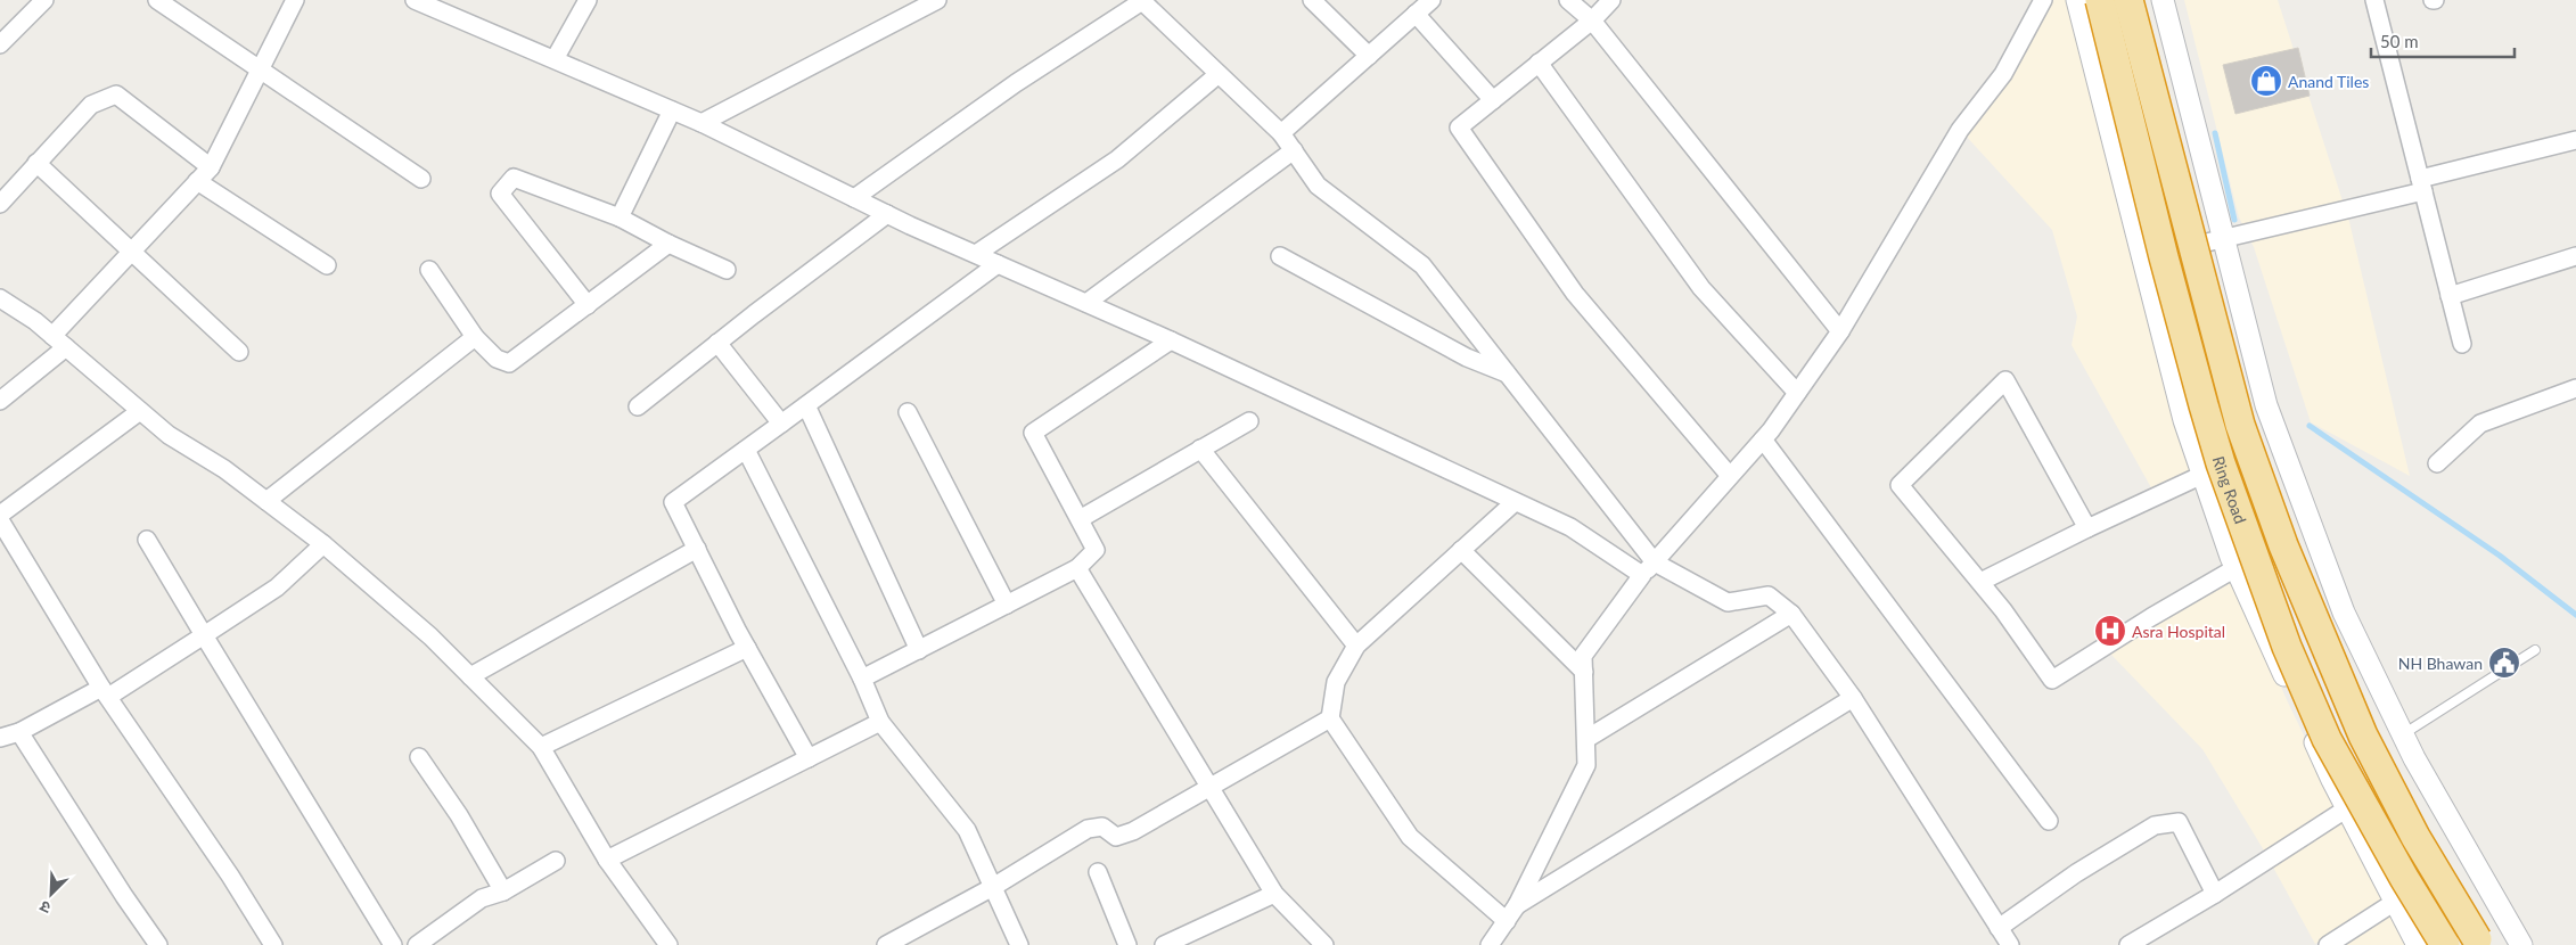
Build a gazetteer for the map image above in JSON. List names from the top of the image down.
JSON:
{
  "streets": {
    "highway": ["Ring Road"]
  },
  "places": {
    "shop": ["Anand Tiles"],
    "hospital": ["Asra Hospital"],
    "public building": ["NH Bhawan"]
  },
  "scale_bar": "50 m",
  "north": "bottom left"
}
